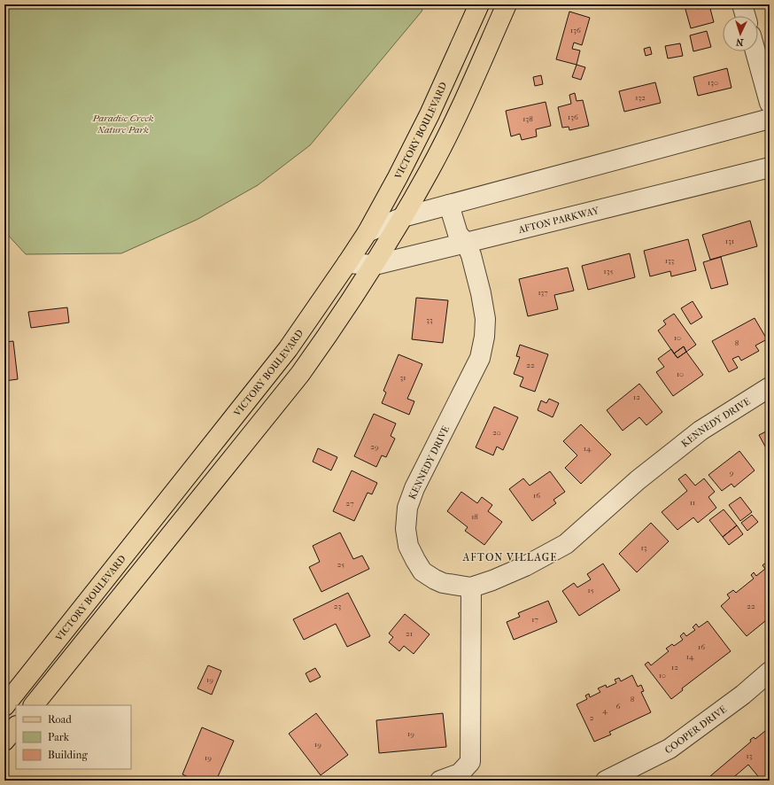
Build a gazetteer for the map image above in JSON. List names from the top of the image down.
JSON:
{
  "streets": {
    "main road": ["VICTORY BOULEVARD"],
    "street": ["AFTON PARKWAY", "KENNEDY DRIVE", "COOPER DRIVE"]
  },
  "crossings": [
    ["VICTORY BOULEVARD", "AFTON PARKWAY"],
    ["AFTON PARKWAY", "KENNEDY DRIVE"]
  ],
  "districts": ["AFTON VILLAGE"],
  "parks": ["Paradise Creek Nature Park"],
  "house_numbers": [
    "136",
    "130",
    "132",
    "136",
    "138",
    "131",
    "133",
    "135",
    "137",
    "33",
    "10",
    "8",
    "22",
    "10",
    "31",
    "12",
    "20",
    "29",
    "14",
    "9",
    "16",
    "11",
    "27",
    "18",
    "13",
    "25",
    "15",
    "23",
    "22",
    "17",
    "21",
    "16",
    "14",
    "12",
    "10",
    "19",
    "8",
    "6",
    "4",
    "2",
    "19",
    "19",
    "13",
    "19"
  ],
  "legend": ["Road", "Park", "Building"],
  "north": "bottom"
}
